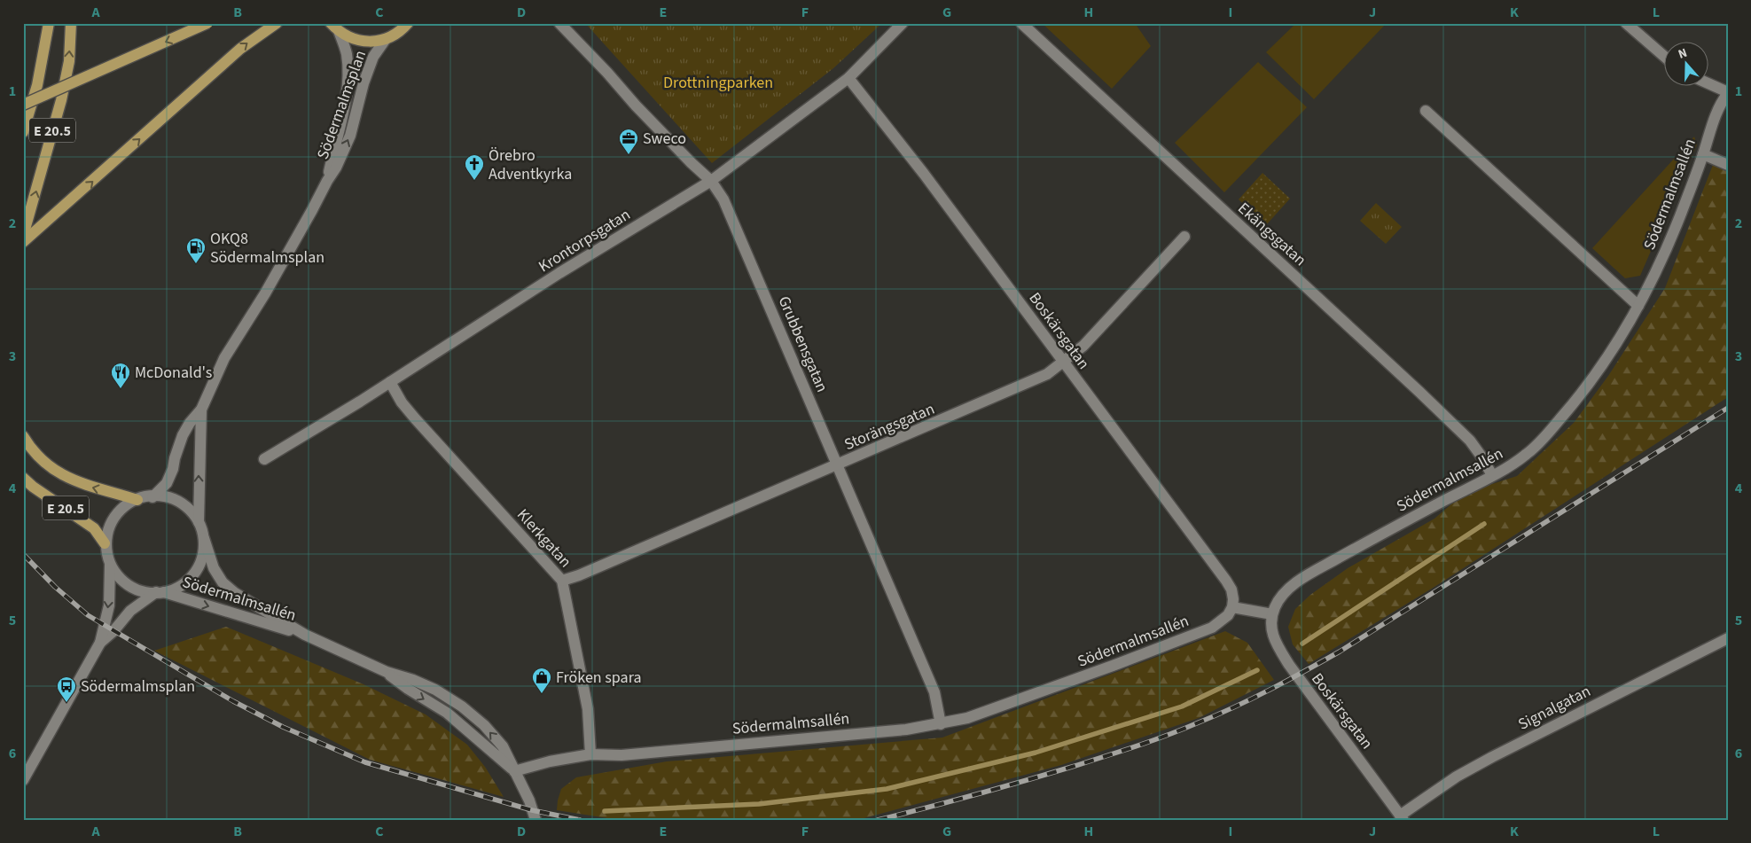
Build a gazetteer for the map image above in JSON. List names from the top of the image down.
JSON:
{
  "streets": {
    "main road": ["E 20.5"],
    "street": [
      "Södermalmsplan",
      "Södermalmsallén",
      "Ekängsgatan",
      "Krontorpsgatan",
      "Boskärsgatan",
      "Grubbensgatan",
      "Storängsgatan",
      "Klerkgatan",
      "Signalgatan"
    ]
  },
  "crossings": [
    ["Södermalmsplan", "E 20.5"],
    ["Södermalmsplan", "Södermalmsallén"],
    ["E 20.5", "Södermalmsallén"],
    ["Södermalmsallén", "Ekängsgatan"],
    ["Södermalmsallén", "Boskärsgatan"],
    ["Södermalmsallén", "Grubbensgatan"],
    ["Södermalmsallén", "Klerkgatan"],
    ["Krontorpsgatan", "Boskärsgatan"],
    ["Krontorpsgatan", "Grubbensgatan"],
    ["Krontorpsgatan", "Klerkgatan"],
    ["Boskärsgatan", "Storängsgatan"],
    ["Boskärsgatan", "Signalgatan"],
    ["Grubbensgatan", "Storängsgatan"],
    ["Storängsgatan", "Klerkgatan"]
  ],
  "parks": ["Drottningparken"],
  "places": {
    "office": ["Sweco"],
    "church": ["Örebro Adventkyrka"],
    "fuel station": ["OKQ8 Södermalmsplan"],
    "restaurant": ["McDonald's"],
    "shop": ["Fröken spara"],
    "bus stop": ["Södermalmsplan"]
  },
  "north": "top",
  "grid": {
    "columns": [
      "A",
      "B",
      "C",
      "D",
      "E",
      "F",
      "G",
      "H",
      "I",
      "J",
      "K",
      "L"
    ],
    "rows": [
      "1",
      "2",
      "3",
      "4",
      "5",
      "6"
    ]
  }
}
